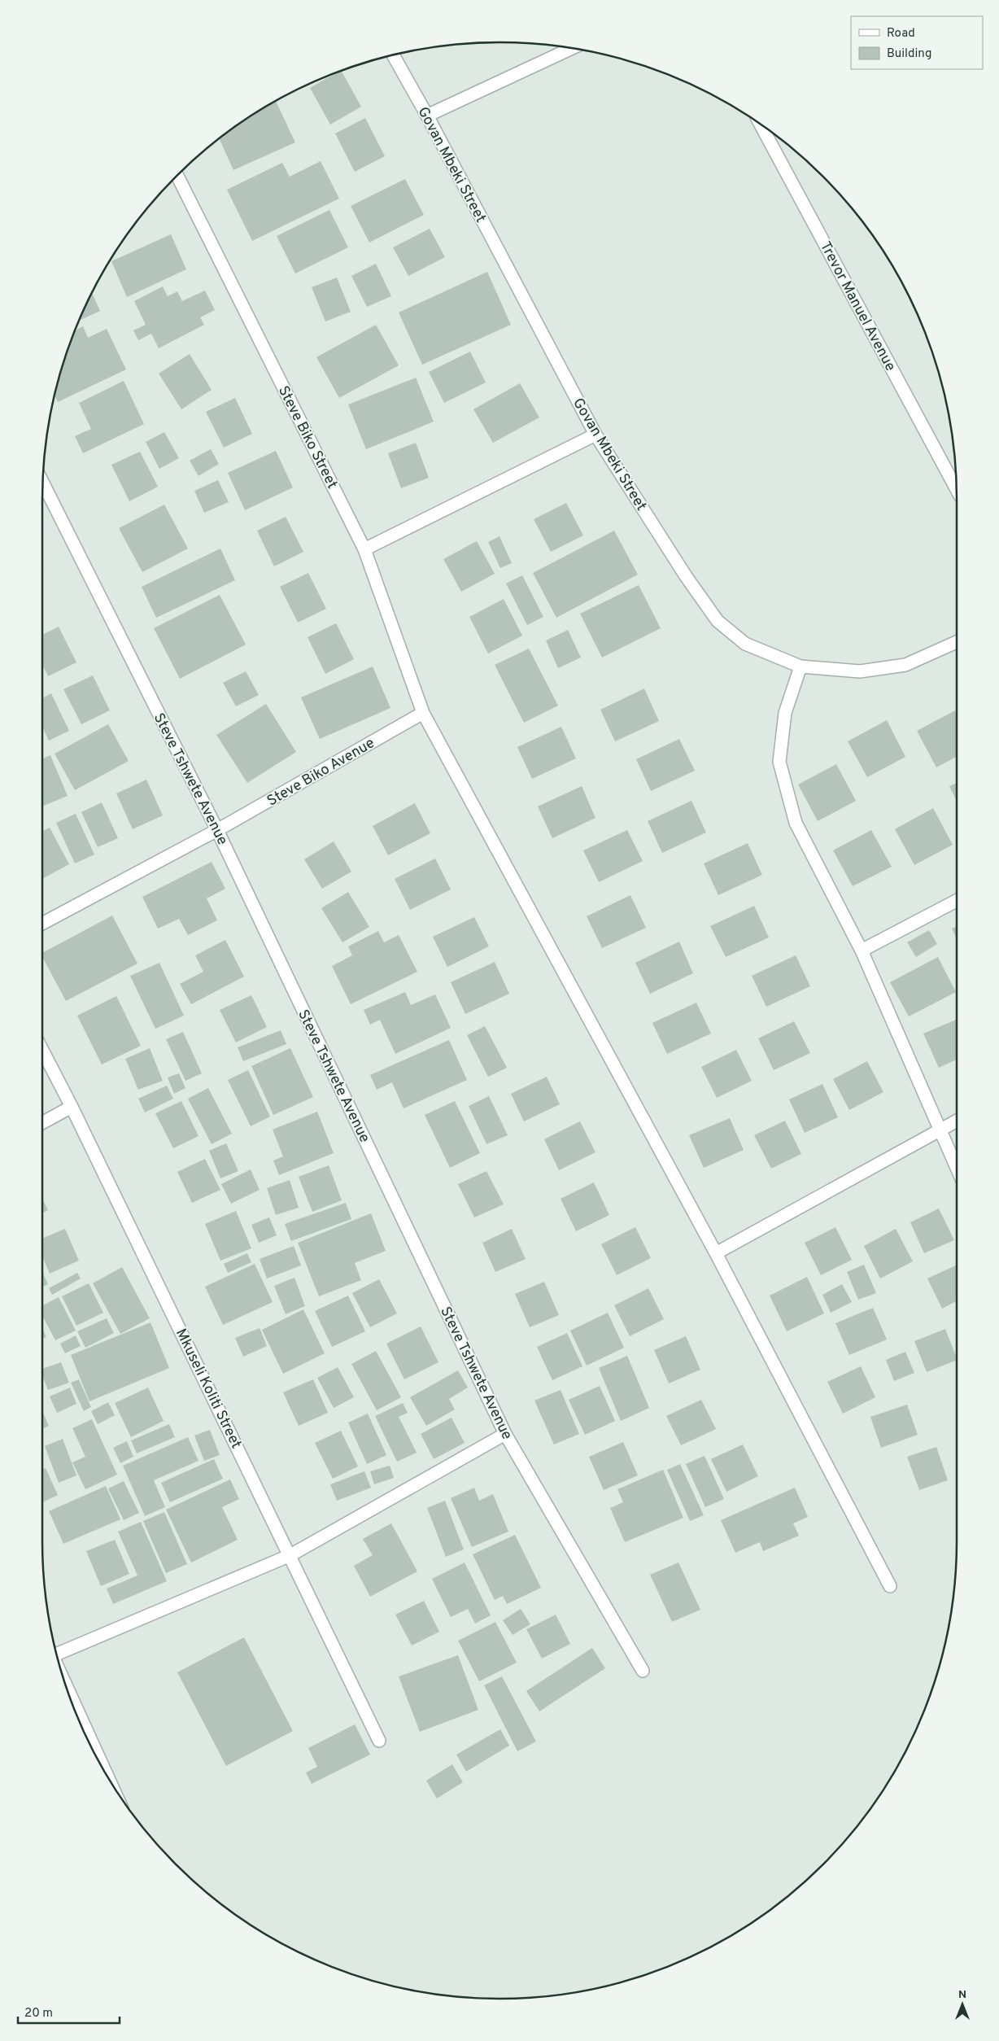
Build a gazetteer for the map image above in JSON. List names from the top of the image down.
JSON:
{
  "streets": {
    "street": [
      "Govan Mbeki Street",
      "Trevor Manuel Avenue",
      "Steve Biko Street",
      "Steve Biko Avenue",
      "Steve Tshwete Avenue",
      "Mkuseli Koliti Street"
    ]
  },
  "crossings": [
    ["Steve Biko Street", "Steve Biko Avenue"],
    ["Steve Biko Avenue", "Steve Tshwete Avenue"]
  ],
  "legend": ["Road", "Building"],
  "scale_bar": "20 m",
  "north": "top"
}
